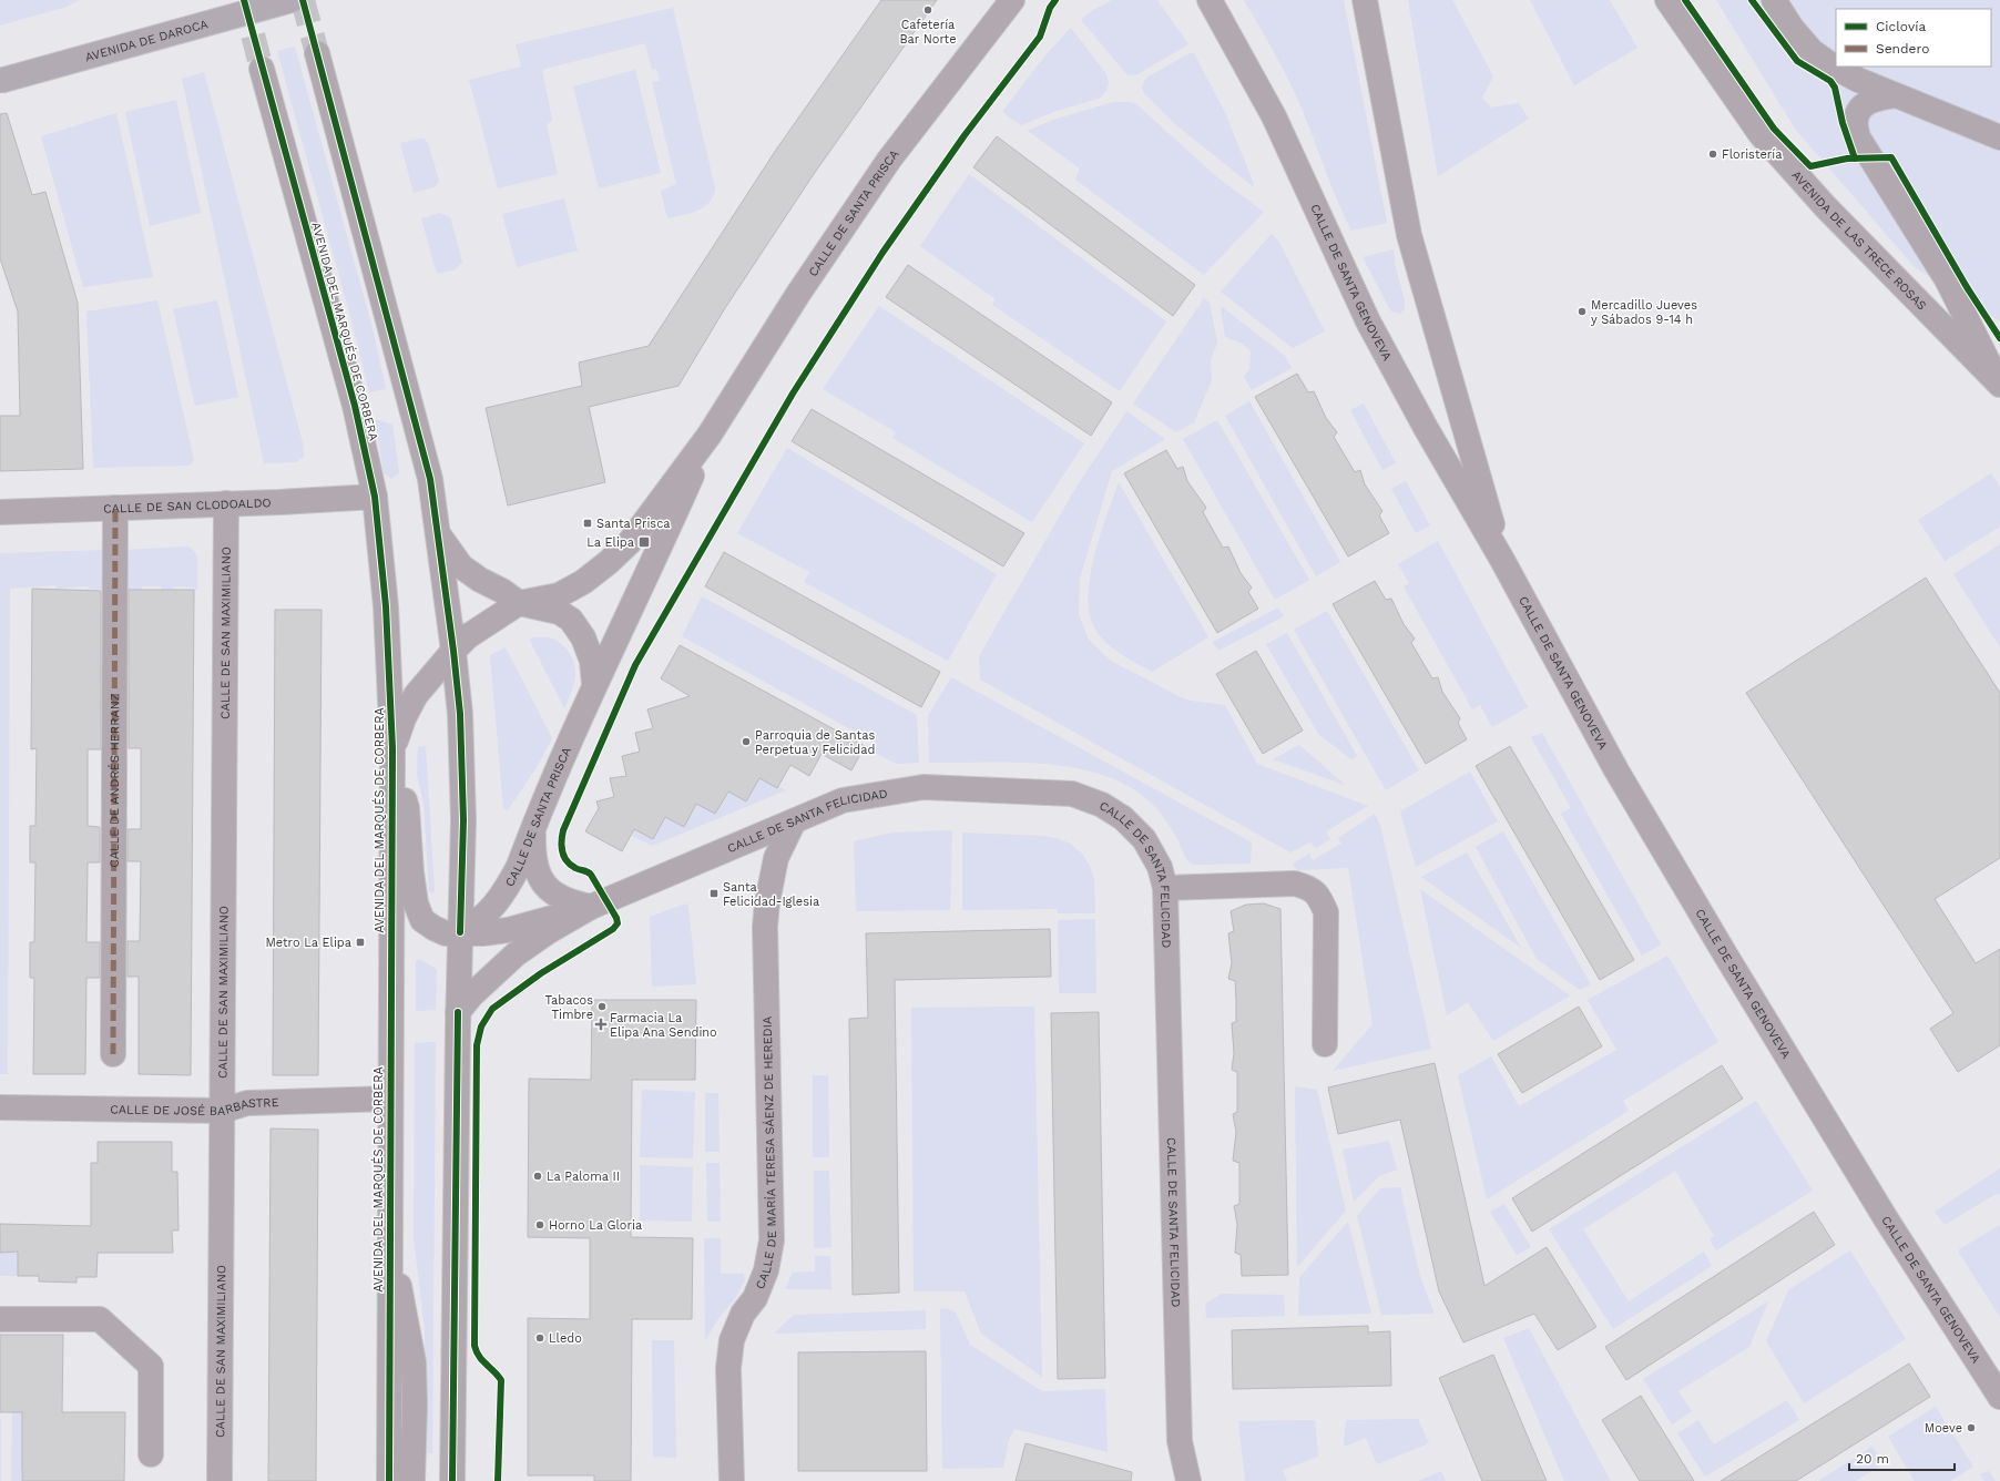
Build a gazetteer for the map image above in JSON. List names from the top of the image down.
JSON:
{
  "streets": {
    "main road": ["AVENIDA DE DAROCA"],
    "street": [
      "CALLE DE SANTA PRISCA",
      "AVENIDA DE LAS TRECE ROSAS",
      "CALLE DE SANTA GENOVEVA",
      "AVENIDA DEL MARQUÉS DE CORBERA",
      "CALLE DE SAN CLODOALDO",
      "CALLE DE SAN MAXIMILIANO",
      "CALLE DE ANDRÉS HERRANZ",
      "CALLE DE SANTA FELICIDAD",
      "CALLE DE JOSÉ BARBASTRE",
      "CALLE DE MARÍA TERESA SÁENZ DE HEREDIA"
    ]
  },
  "crossings": [
    ["CALLE DE SANTA PRISCA", "AVENIDA DEL MARQUÉS DE CORBERA"],
    ["CALLE DE SANTA PRISCA", "CALLE DE SANTA FELICIDAD"],
    ["AVENIDA DEL MARQUÉS DE CORBERA", "CALLE DE SAN CLODOALDO"],
    ["AVENIDA DEL MARQUÉS DE CORBERA", "CALLE DE SANTA FELICIDAD"],
    ["AVENIDA DEL MARQUÉS DE CORBERA", "CALLE DE JOSÉ BARBASTRE"],
    ["CALLE DE SAN CLODOALDO", "CALLE DE SAN MAXIMILIANO"],
    ["CALLE DE SAN CLODOALDO", "CALLE DE ANDRÉS HERRANZ"],
    ["CALLE DE SAN MAXIMILIANO", "CALLE DE JOSÉ BARBASTRE"],
    ["CALLE DE SANTA FELICIDAD", "CALLE DE MARÍA TERESA SÁENZ DE HEREDIA"]
  ],
  "places": {
    "other": [
      "Cafetería Bar Norte",
      "Floristería",
      "Mercadillo Jueves y Sábados 9-14 h",
      "Parroquia de Santas Perpetua y Felicidad",
      "Tabacos Timbre",
      "La Paloma II",
      "Horno La Gloria",
      "Lledo",
      "Moeve"
    ],
    "transit": [
      "Santa Prisca",
      "La Elipa",
      "Santa Felicidad-Iglesia",
      "Metro La Elipa"
    ],
    "health": ["Farmacia La Elipa Ana Sendino"]
  },
  "legend": ["Ciclovía", "Sendero"],
  "scale_bar": "20 m"
}
